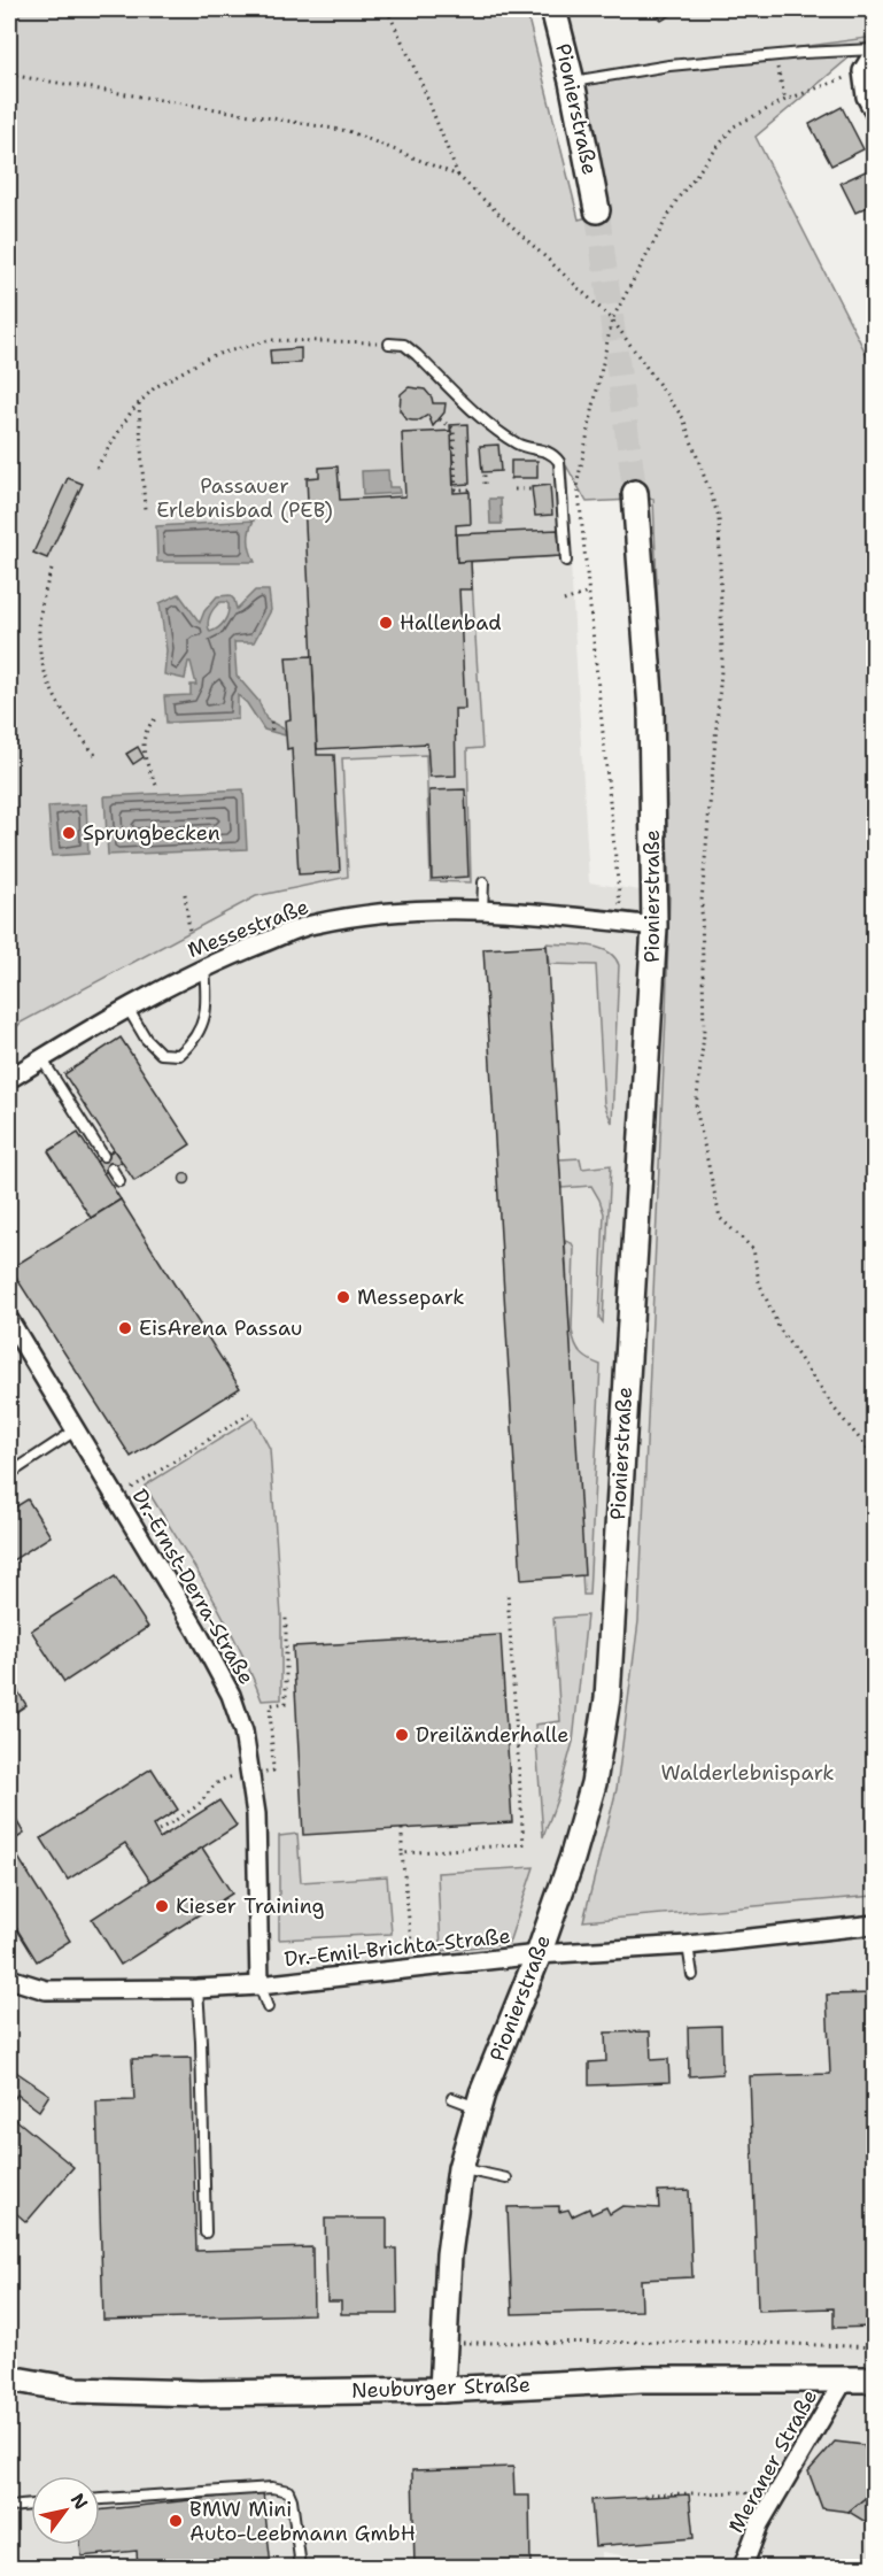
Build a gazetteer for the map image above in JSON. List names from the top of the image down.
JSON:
{
  "streets": {
    "main road": ["Pionierstraße", "Neuburger Straße"],
    "street": [
      "Messestraße",
      "Dr.-Ernst-Derra-Straße",
      "Dr.-Emil-Brichta-Straße",
      "Meraner Straße"
    ]
  },
  "crossings": [
    ["Pionierstraße", "Messestraße"],
    ["Pionierstraße", "Dr.-Emil-Brichta-Straße"],
    ["Pionierstraße", "Neuburger Straße"],
    ["Dr.-Ernst-Derra-Straße", "Dr.-Emil-Brichta-Straße"],
    ["Neuburger Straße", "Meraner Straße"]
  ],
  "parks": ["Passauer Erlebnisbad (PEB)", "Walderlebnispark"],
  "places": [
    "Hallenbad",
    "Sprungbecken",
    "Messepark",
    "EisArena Passau",
    "Dreiländerhalle",
    "Kieser Training",
    "BMW Mini Auto-Leebmann GmbH"
  ],
  "north": "top right"
}
